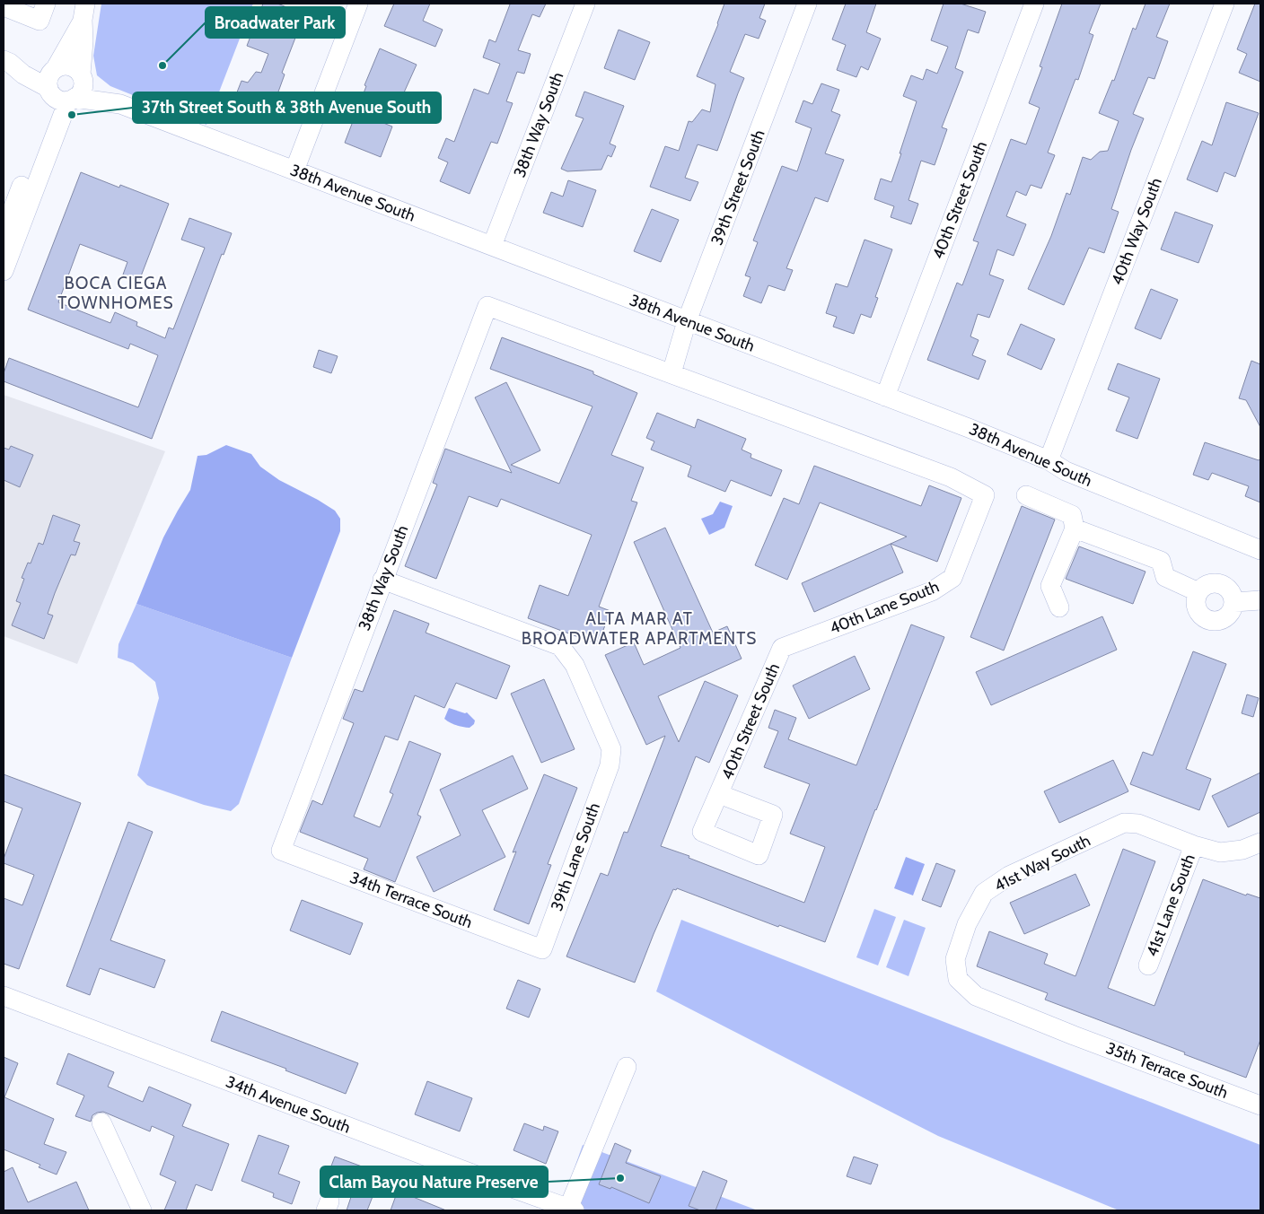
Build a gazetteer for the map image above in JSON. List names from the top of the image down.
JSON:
{
  "streets": {
    "street": [
      "38th Way South",
      "39th Street South",
      "38th Avenue South",
      "40th Street South",
      "40th Way South",
      "40th Lane South",
      "39th Lane South",
      "41st Way South",
      "34th Terrace South",
      "41st Lane South",
      "35th Terrace South",
      "34th Avenue South"
    ]
  },
  "crossings": [
    ["38th Way South", "39th Street South"],
    ["38th Way South", "38th Avenue South"],
    ["38th Way South", "40th Lane South"],
    ["38th Way South", "39th Lane South"],
    ["38th Way South", "34th Terrace South"],
    ["39th Street South", "38th Avenue South"],
    ["39th Street South", "40th Lane South"],
    ["38th Avenue South", "40th Street South"],
    ["38th Avenue South", "40th Way South"],
    ["40th Street South", "40th Lane South"],
    ["39th Lane South", "34th Terrace South"],
    ["41st Way South", "41st Lane South"],
    ["41st Way South", "35th Terrace South"]
  ],
  "districts": ["BOCA CIEGA TOWNHOMES", "ALTA MAR AT BROADWATER APARTMENTS"],
  "places": ["Broadwater Park", "37th Street South & 38th Avenue South", "Clam Bayou Nature Preserve"]
}
